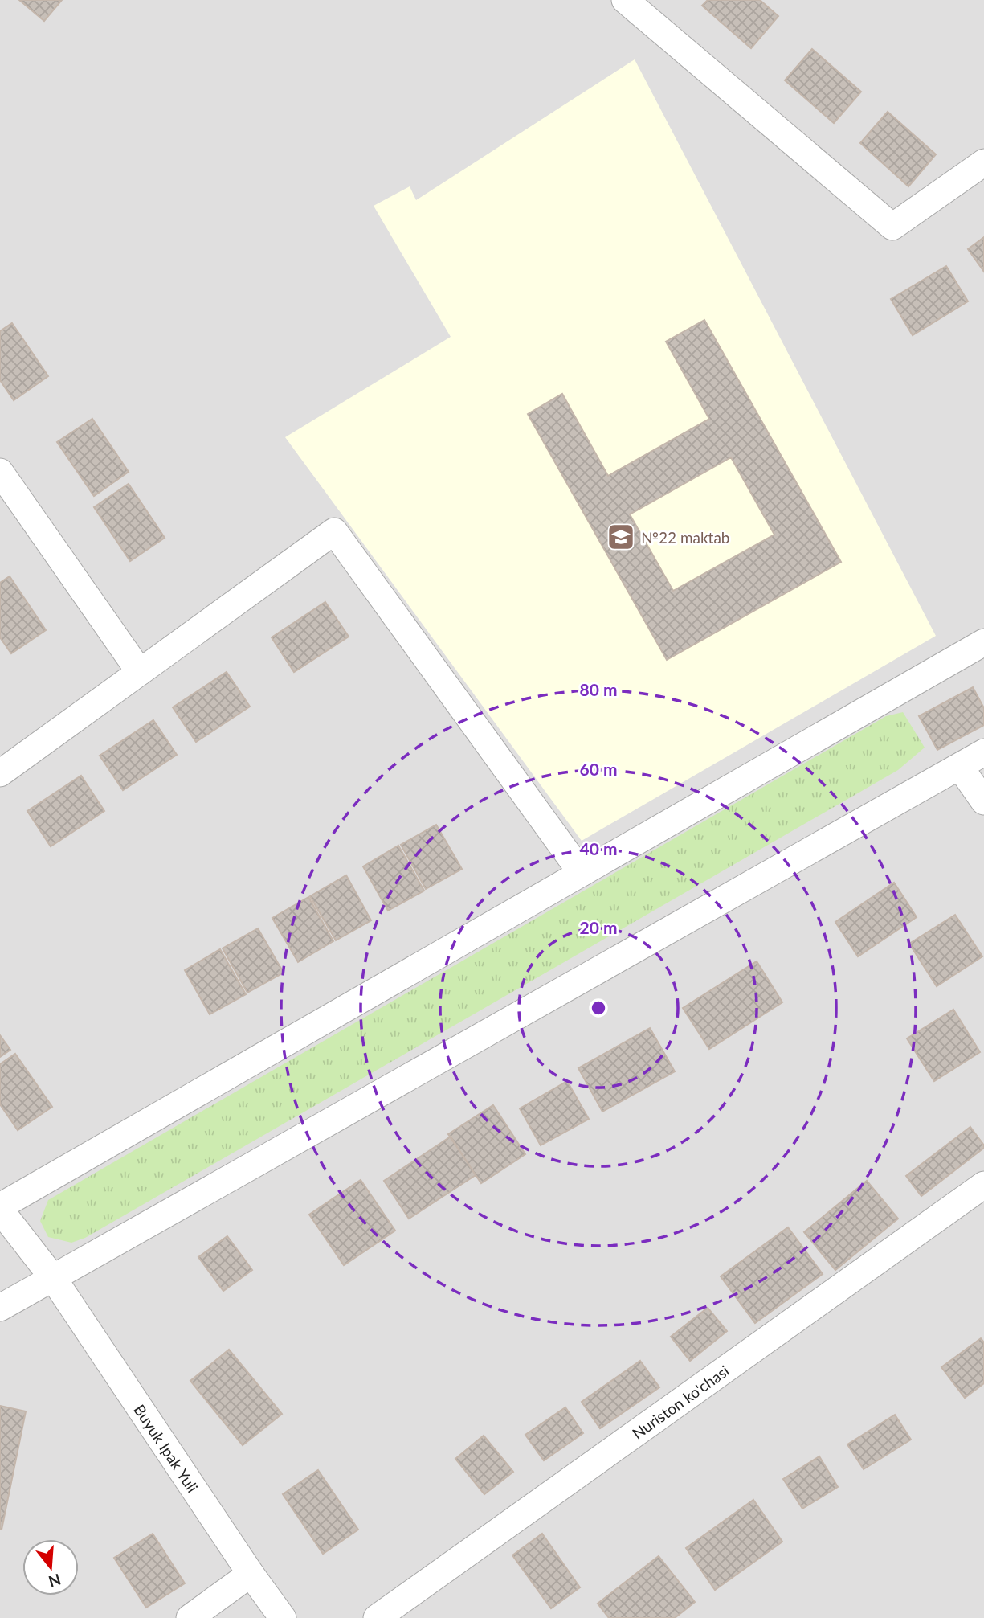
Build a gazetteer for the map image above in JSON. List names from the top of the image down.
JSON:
{
  "streets": {
    "street": ["Nuriston ko'chasi", "Buyuk Ipak Yuli"]
  },
  "places": {
    "school or university": ["№22 maktab"]
  },
  "north": "bottom",
  "rings": [
    "80 m",
    "60 m",
    "40 m",
    "20 m"
  ]
}
